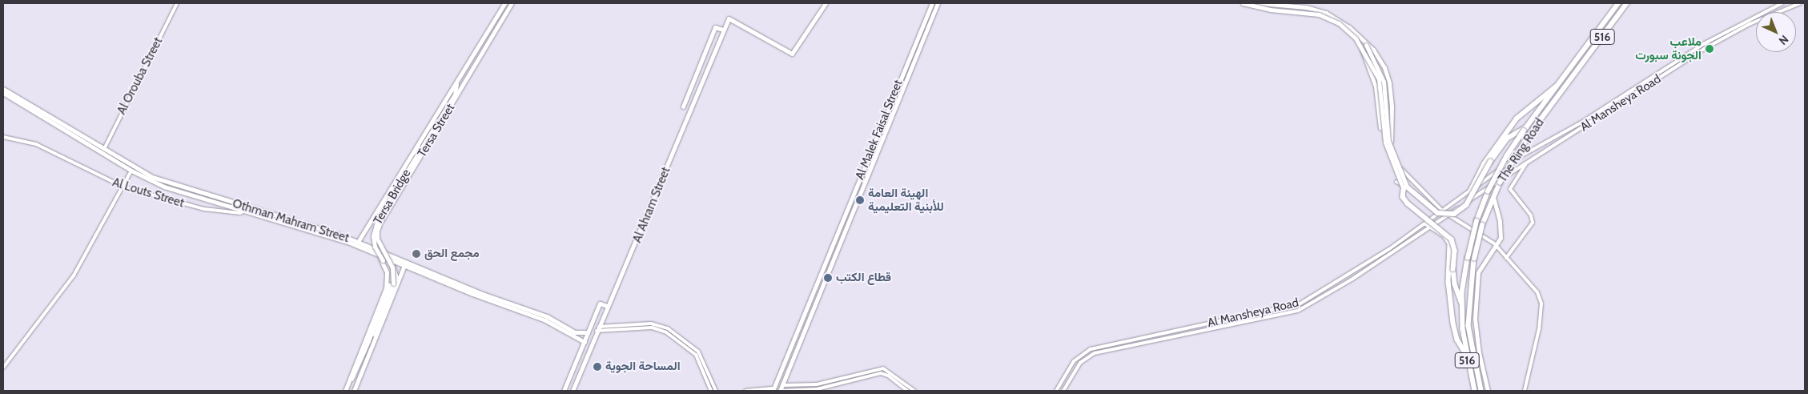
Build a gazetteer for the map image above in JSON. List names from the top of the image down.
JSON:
{
  "streets": {
    "highway": ["516", "The Ring Road"],
    "main road": [
      "Al Malek Faisal Street",
      "Tersa Street",
      "Tersa Bridge",
      "Al Ahram Street",
      "Othman Mahram Street"
    ],
    "street": ["Al Orouba Street", "Al Mansheya Road", "Al Louts Street"]
  },
  "crossings": [
    ["Al Orouba Street", "Othman Mahram Street"],
    ["Tersa Street", "Tersa Bridge"],
    ["Tersa Street", "Othman Mahram Street"],
    ["Al Louts Street", "Othman Mahram Street"]
  ],
  "places": [
    "ملاعب الجونة سبورت",
    "الهيئة العامة للأبنية التعليمية",
    "مجمع الحق",
    "قطاع الكتب",
    "المساحة الجوية"
  ],
  "north": "bottom right"
}
